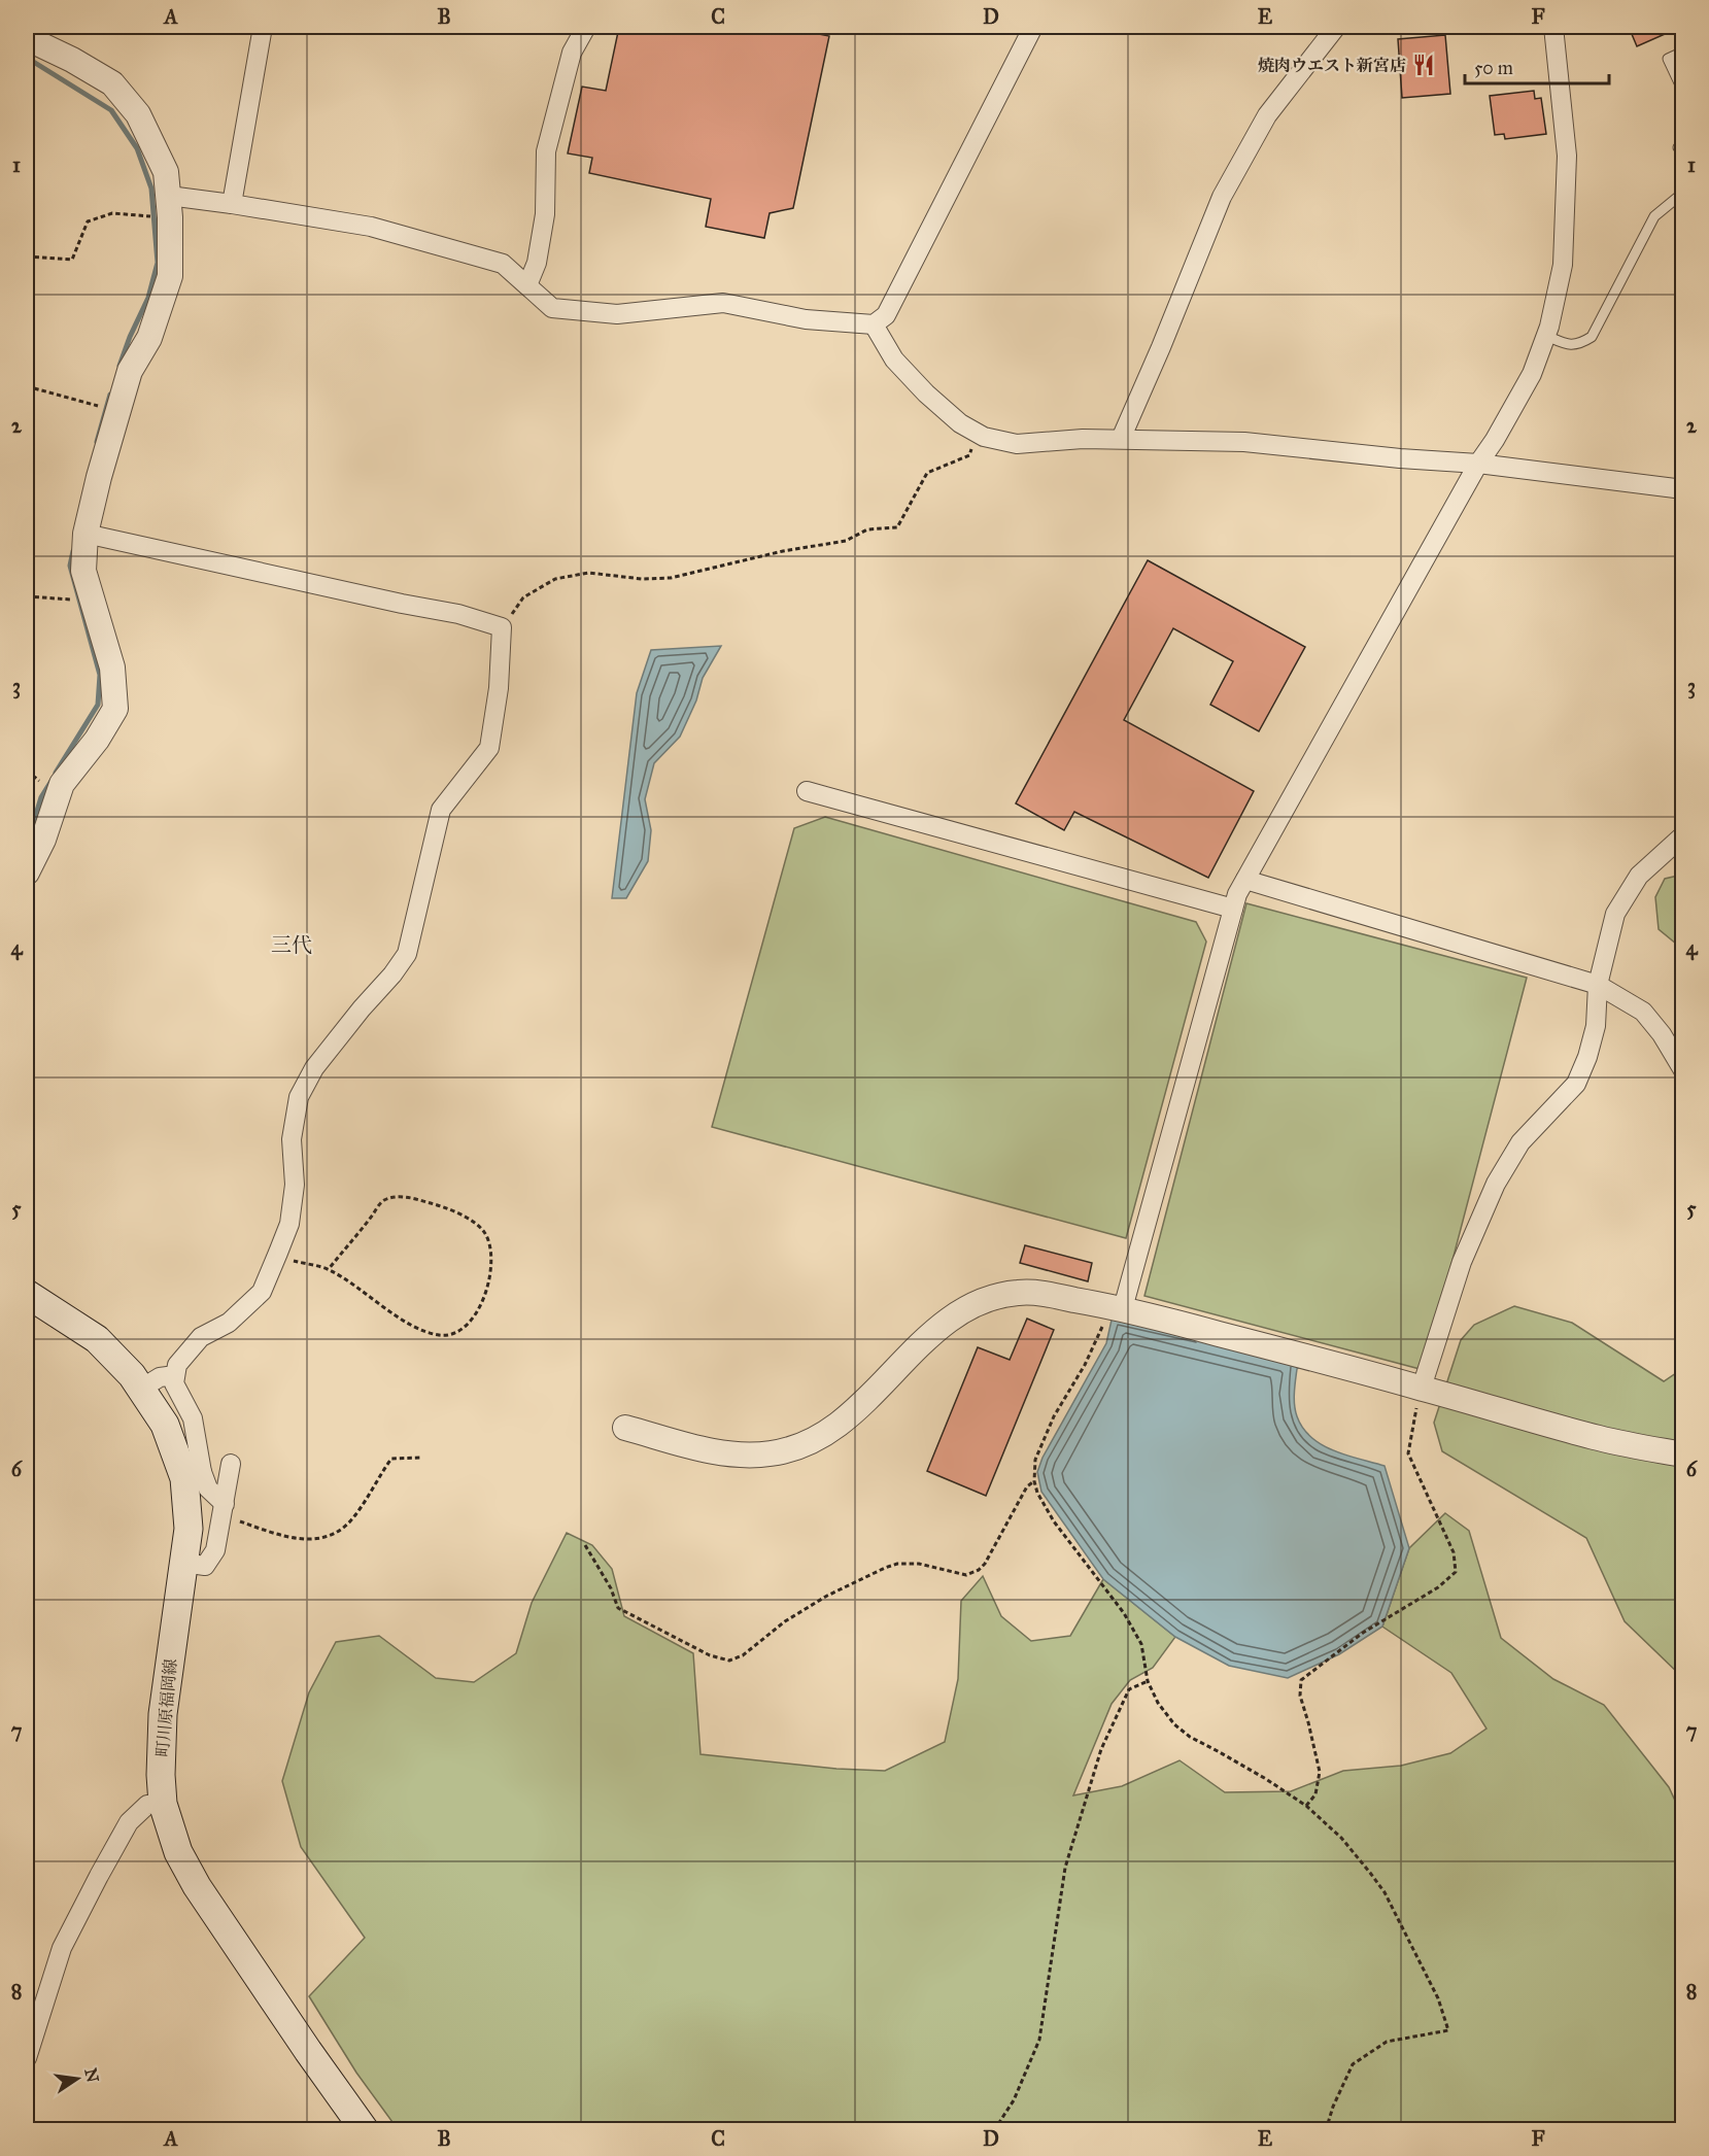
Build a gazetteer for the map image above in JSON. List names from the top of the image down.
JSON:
{
  "streets": {
    "main road": ["町川原福岡線"]
  },
  "districts": ["三代"],
  "places": {
    "restaurant": ["焼肉ウエスト新宮店"]
  },
  "scale_bar": "50 m",
  "north": "right",
  "grid": {
    "columns": [
      "A",
      "B",
      "C",
      "D",
      "E",
      "F"
    ],
    "rows": [
      "1",
      "2",
      "3",
      "4",
      "5",
      "6",
      "7",
      "8"
    ]
  }
}
